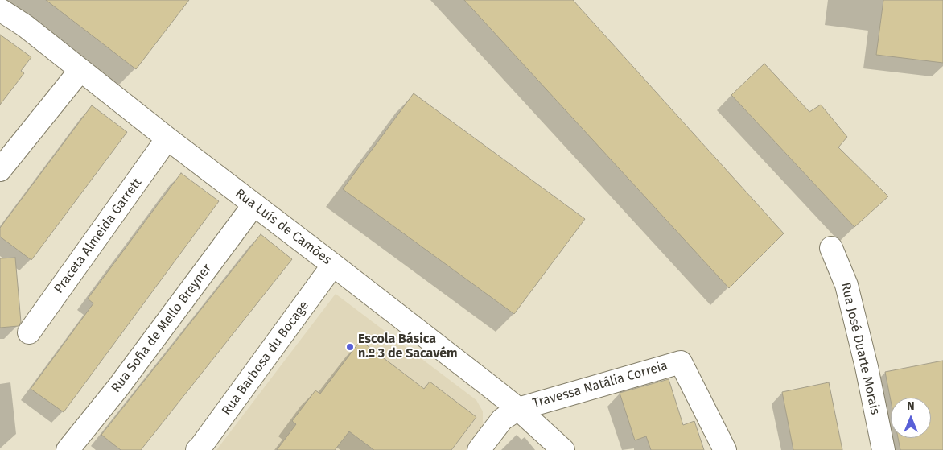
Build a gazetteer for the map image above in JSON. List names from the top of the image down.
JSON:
{
  "streets": {
    "street": [
      "Rua Luís de Camões",
      "Praceta Almeida Garrett",
      "Rua Sofia de Mello Breyner",
      "Rua José Duarte Morais",
      "Rua Barbosa du Bocage",
      "Travessa Natália Correia"
    ]
  },
  "crossings": [
    ["Rua Luís de Camões", "Praceta Almeida Garrett"],
    ["Rua Luís de Camões", "Rua Sofia de Mello Breyner"],
    ["Rua Luís de Camões", "Rua Barbosa du Bocage"],
    ["Rua Luís de Camões", "Travessa Natália Correia"]
  ],
  "places": ["Escola Básica n.º 3 de Sacavém"],
  "north": "top"
}
